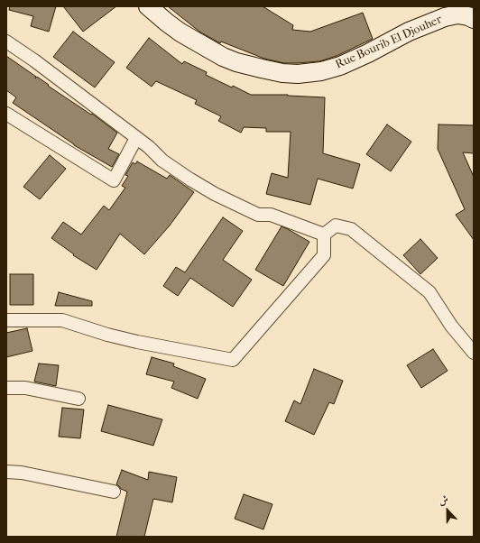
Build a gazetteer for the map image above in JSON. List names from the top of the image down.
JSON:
{
  "streets": {
    "main road": ["Rue Bourib El Djouher"]
  },
  "north": "top"
}
